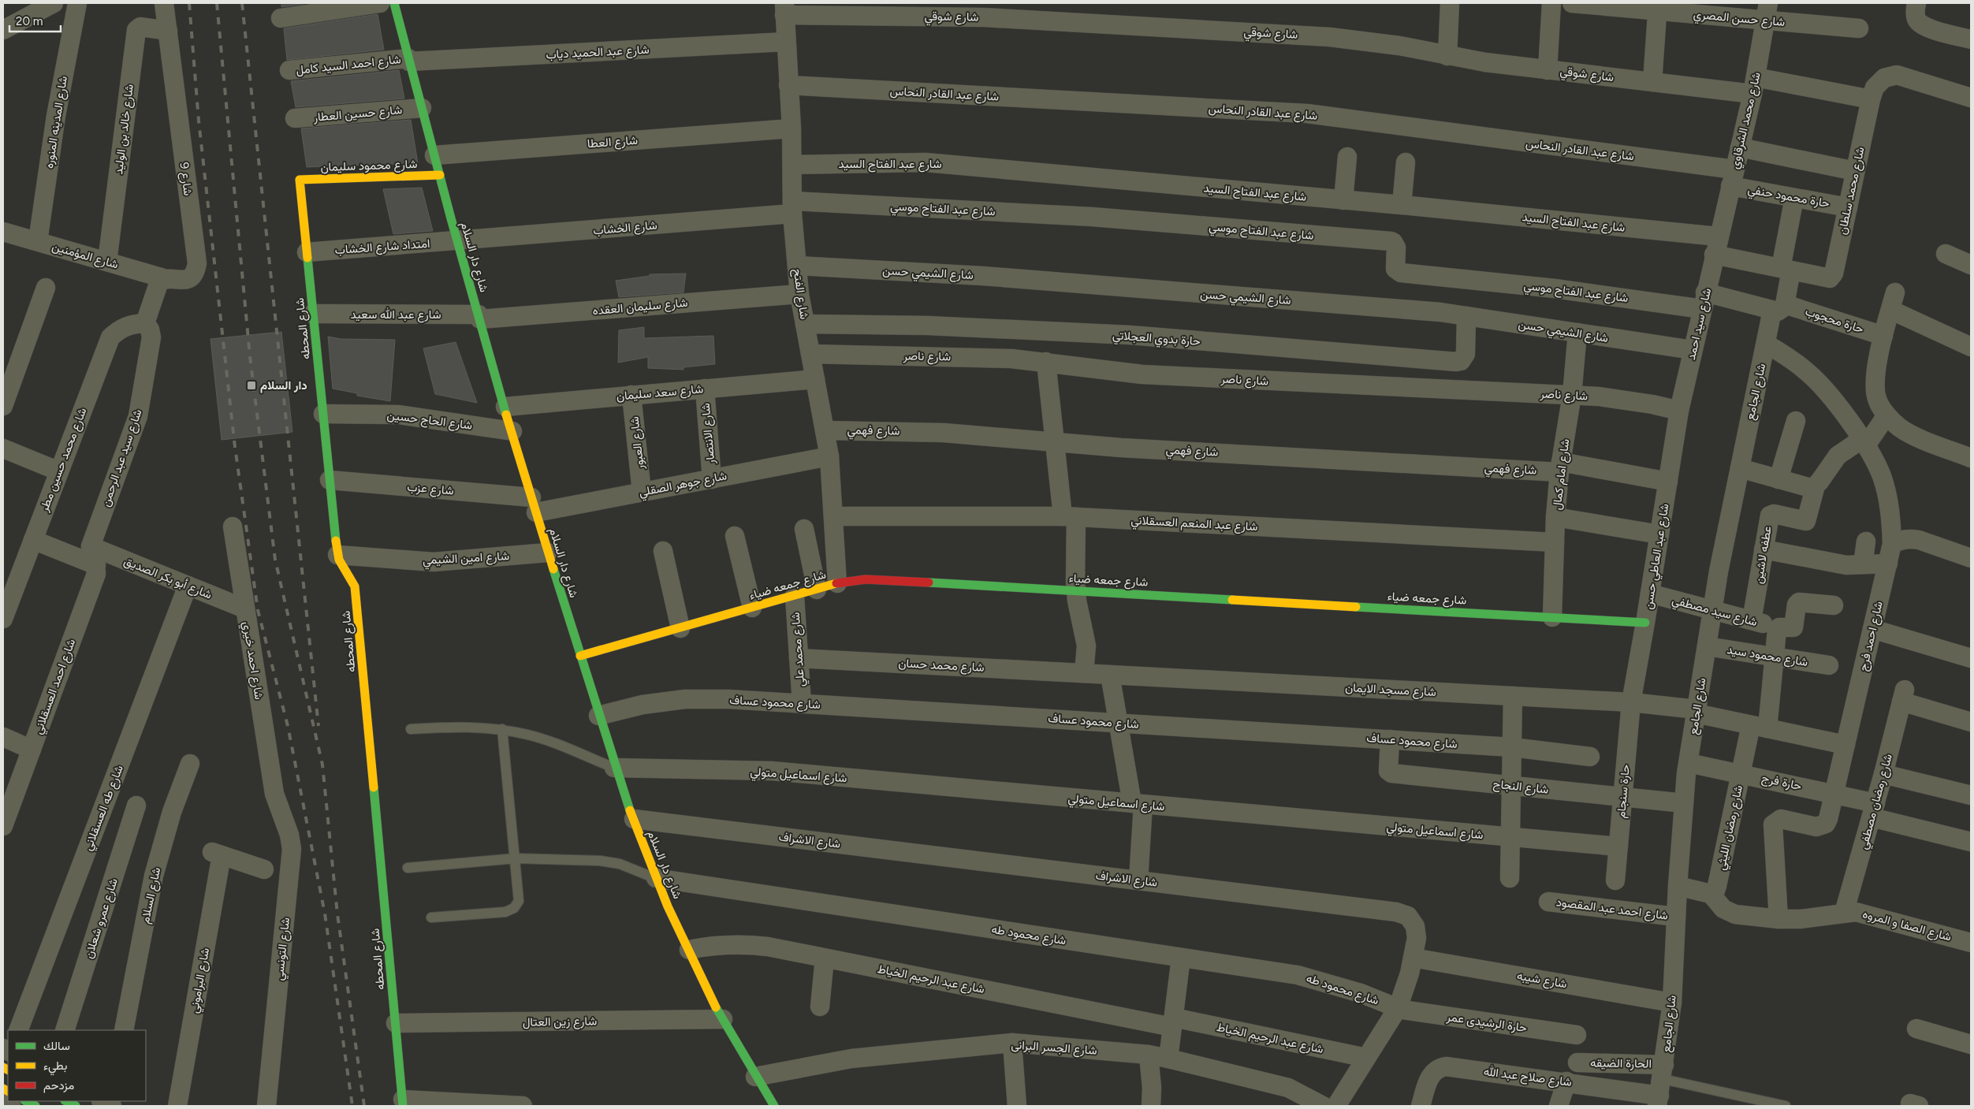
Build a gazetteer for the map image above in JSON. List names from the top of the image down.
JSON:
{
  "streets": {
    "street": [
      "شارع شوقي",
      "شارع حسن المصري",
      "شارع عبد الحميد دياب",
      "شارع احمد السيد كامل",
      "شارع عبد القادر النحاس",
      "شارع حسين العطار",
      "شارع محمد الشرقاوي",
      "شارع المدينه المنوره",
      "شارع خالد بن الوليد",
      "شارع العطا",
      "شارع عبد الفتاح السيد",
      "شارع محمود سليمان",
      "شارع 9",
      "شارع محمد سلطان",
      "حارة محمود حنفي",
      "شارع عبد الفتاح موسي",
      "شارع الخشاب",
      "امتداد شارع الخشاب",
      "شارع المؤمنين",
      "شارع دار السلام",
      "شارع الشيمي حسن",
      "شارع الفتح",
      "شارع سليمان العقده",
      "شارع عبد الله سعيد",
      "حارة محجوب",
      "شارع سيد احمد",
      "شارع المحطه",
      "حارة بدوي العجلاتي",
      "شارع ناصر",
      "شارع الجامع",
      "شارع سعد سليمان",
      "شارع الحاج حسين",
      "شارع فهمي",
      "شارع الانتصار",
      "شارع العبور",
      "شارع سيد عبد الرحمن",
      "شارع محمد حسين مطر",
      "شارع امام كمال",
      "شارع جوهر الصقلي",
      "شارع عزب",
      "شارع عبد المنعم العسقلاني",
      "عطفه لاشين",
      "شارع عبد العاطي حسن",
      "شارع امين الشيمي",
      "شارع أبو بكر الصديق",
      "شارع جمعه ضياء",
      "شارع سيد مصطفي",
      "شارع احمد فرج",
      "شارع محمد علي",
      "شارع محمود سيد",
      "شارع احمد خيري",
      "شارع محمد حسان",
      "شارع احمد العسقلاني",
      "شارع مسجد الايمان",
      "شارع محمود عساف",
      "شارع اسماعيل متولي",
      "حارة فرج",
      "شارع النجاح",
      "حارة سنجام",
      "شارع رمضان مصطفي",
      "شارع طه العسقلاني",
      "شارع رمضان الليثي",
      "شارع الاشراف",
      "شارع السلام",
      "شارع احمد عبد المقصود",
      "شارع عمرو شعلان",
      "شارع الصفا و المروه",
      "شارع محمود طه",
      "شارع التونسي",
      "شارع عبد الرحيم الخياط",
      "شارع شيبه",
      "شارع البراموني",
      "شارع زين العتال",
      "حارة الرشيدى عمر",
      "شارع الجسر البرانى",
      "الحارة الضيقه",
      "شارع صلاح عبد الله"
    ]
  },
  "crossings": [
    ["شارع شوقي", "شارع محمد الشرقاوي"],
    ["شارع شوقي", "شارع محمد سلطان"],
    ["شارع شوقي", "شارع الفتح"],
    ["شارع حسن المصري", "شارع محمد الشرقاوي"],
    ["شارع عبد الحميد دياب", "شارع احمد السيد كامل"],
    ["شارع عبد الحميد دياب", "شارع دار السلام"],
    ["شارع عبد الحميد دياب", "شارع الفتح"],
    ["شارع احمد السيد كامل", "شارع دار السلام"],
    ["شارع عبد القادر النحاس", "شارع محمد الشرقاوي"],
    ["شارع عبد القادر النحاس", "حارة محمود حنفي"],
    ["شارع عبد القادر النحاس", "شارع الفتح"],
    ["شارع حسين العطار", "شارع دار السلام"],
    ["شارع محمد الشرقاوي", "شارع عبد الفتاح السيد"],
    ["شارع محمد الشرقاوي", "شارع محمد سلطان"],
    ["شارع محمد الشرقاوي", "حارة محمود حنفي"],
    ["شارع محمد الشرقاوي", "شارع سيد احمد"],
    ["شارع المدينه المنوره", "شارع المؤمنين"],
    ["شارع خالد بن الوليد", "شارع 9"],
    ["شارع خالد بن الوليد", "شارع المؤمنين"],
    ["شارع العطا", "شارع دار السلام"],
    ["شارع العطا", "شارع الفتح"],
    ["شارع عبد الفتاح السيد", "شارع محمد سلطان"],
    ["شارع عبد الفتاح السيد", "شارع الفتح"],
    ["شارع عبد الفتاح السيد", "شارع سيد احمد"],
    ["شارع محمود سليمان", "شارع دار السلام"],
    ["شارع محمود سليمان", "شارع المحطه"],
    ["شارع 9", "شارع المؤمنين"],
    ["شارع محمد سلطان", "حارة محمود حنفي"],
    ["شارع محمد سلطان", "شارع سيد احمد"],
    ["شارع محمد سلطان", "شارع الجامع"],
    ["شارع عبد الفتاح موسي", "شارع الخشاب"],
    ["شارع عبد الفتاح موسي", "شارع الفتح"],
    ["شارع عبد الفتاح موسي", "حارة محجوب"],
    ["شارع عبد الفتاح موسي", "شارع سيد احمد"],
    ["شارع الخشاب", "امتداد شارع الخشاب"],
    ["شارع الخشاب", "شارع دار السلام"],
    ["شارع الخشاب", "شارع الفتح"],
    ["امتداد شارع الخشاب", "شارع دار السلام"],
    ["امتداد شارع الخشاب", "شارع المحطه"],
    ["شارع دار السلام", "شارع سليمان العقده"],
    ["شارع دار السلام", "شارع عبد الله سعيد"],
    ["شارع دار السلام", "شارع سعد سليمان"],
    ["شارع دار السلام", "شارع الحاج حسين"],
    ["شارع دار السلام", "شارع جوهر الصقلي"],
    ["شارع دار السلام", "شارع عزب"],
    ["شارع دار السلام", "شارع امين الشيمي"],
    ["شارع دار السلام", "شارع جمعه ضياء"],
    ["شارع دار السلام", "شارع محمود عساف"],
    ["شارع دار السلام", "شارع اسماعيل متولي"],
    ["شارع دار السلام", "شارع الاشراف"],
    ["شارع دار السلام", "شارع محمود طه"],
    ["شارع دار السلام", "شارع عبد الرحيم الخياط"],
    ["شارع دار السلام", "شارع زين العتال"],
    ["شارع دار السلام", "شارع الجسر البرانى"],
    ["شارع الشيمي حسن", "شارع الفتح"],
    ["شارع الشيمي حسن", "شارع سيد احمد"],
    ["شارع الشيمي حسن", "حارة بدوي العجلاتي"],
    ["شارع الشيمي حسن", "شارع امام كمال"],
    ["شارع الفتح", "شارع سليمان العقده"],
    ["شارع الفتح", "حارة بدوي العجلاتي"],
    ["شارع الفتح", "شارع ناصر"],
    ["شارع الفتح", "شارع سعد سليمان"],
    ["شارع الفتح", "شارع فهمي"],
    ["شارع الفتح", "شارع جوهر الصقلي"],
    ["شارع الفتح", "شارع عبد المنعم العسقلاني"],
    ["شارع الفتح", "شارع جمعه ضياء"],
    ["شارع سليمان العقده", "شارع عبد الله سعيد"],
    ["شارع عبد الله سعيد", "شارع المحطه"],
    ["حارة محجوب", "شارع سيد احمد"],
    ["حارة محجوب", "شارع الجامع"],
    ["شارع سيد احمد", "شارع ناصر"],
    ["شارع سيد احمد", "شارع عبد العاطي حسن"],
    ["شارع المحطه", "شارع الحاج حسين"],
    ["شارع المحطه", "شارع عزب"],
    ["شارع المحطه", "شارع امين الشيمي"],
    ["شارع المحطه", "شارع زين العتال"],
    ["شارع ناصر", "شارع امام كمال"],
    ["شارع ناصر", "شارع عبد العاطي حسن"],
    ["شارع الجامع", "شارع سيد مصطفي"],
    ["شارع الجامع", "شارع احمد فرج"],
    ["شارع الجامع", "شارع محمود سيد"],
    ["شارع الجامع", "شارع مسجد الايمان"],
    ["شارع الجامع", "حارة فرج"],
    ["شارع الجامع", "شارع النجاح"],
    ["شارع الجامع", "شارع احمد عبد المقصود"],
    ["شارع الجامع", "شارع شيبه"],
    ["شارع الجامع", "الحارة الضيقه"],
    ["شارع الجامع", "شارع صلاح عبد الله"],
    ["شارع سعد سليمان", "شارع الانتصار"],
    ["شارع سعد سليمان", "شارع العبور"],
    ["شارع فهمي", "شارع امام كمال"],
    ["شارع فهمي", "شارع عبد العاطي حسن"],
    ["شارع الانتصار", "شارع جوهر الصقلي"],
    ["شارع العبور", "شارع جوهر الصقلي"],
    ["شارع سيد عبد الرحمن", "شارع محمد حسين مطر"],
    ["شارع سيد عبد الرحمن", "شارع أبو بكر الصديق"],
    ["شارع سيد عبد الرحمن", "شارع احمد العسقلاني"],
    ["شارع امام كمال", "شارع عبد المنعم العسقلاني"],
    ["شارع امام كمال", "شارع جمعه ضياء"],
    ["شارع جوهر الصقلي", "شارع عزب"],
    ["عطفه لاشين", "شارع سيد مصطفي"],
    ["شارع عبد العاطي حسن", "شارع جمعه ضياء"],
    ["شارع عبد العاطي حسن", "شارع سيد مصطفي"],
    ["شارع عبد العاطي حسن", "شارع مسجد الايمان"],
    ["شارع عبد العاطي حسن", "حارة سنجام"],
    ["شارع أبو بكر الصديق", "شارع احمد خيري"],
    ["شارع أبو بكر الصديق", "شارع احمد العسقلاني"],
    ["شارع أبو بكر الصديق", "شارع طه العسقلاني"],
    ["شارع جمعه ضياء", "شارع محمد علي"],
    ["شارع احمد فرج", "شارع مسجد الايمان"],
    ["شارع احمد فرج", "حارة فرج"],
    ["شارع احمد فرج", "شارع الصفا و المروه"],
    ["شارع محمد علي", "شارع محمد حسان"],
    ["شارع محمد علي", "شارع محمود عساف"],
    ["شارع احمد خيري", "شارع التونسي"],
    ["شارع محمد حسان", "شارع مسجد الايمان"],
    ["شارع مسجد الايمان", "حارة سنجام"],
    ["شارع مسجد الايمان", "شارع رمضان الليثي"],
    ["شارع محمود عساف", "شارع النجاح"],
    ["شارع اسماعيل متولي", "حارة سنجام"],
    ["حارة فرج", "شارع رمضان مصطفي"],
    ["حارة فرج", "شارع رمضان الليثي"],
    ["شارع النجاح", "حارة سنجام"],
    ["شارع رمضان مصطفي", "شارع الصفا و المروه"],
    ["شارع رمضان الليثي", "شارع الصفا و المروه"],
    ["شارع الاشراف", "شارع محمود طه"],
    ["شارع الاشراف", "شارع عبد الرحيم الخياط"],
    ["شارع الاشراف", "شارع شيبه"],
    ["شارع الاشراف", "حارة الرشيدى عمر"],
    ["شارع محمود طه", "حارة الرشيدى عمر"],
    ["الحارة الضيقه", "شارع صلاح عبد الله"]
  ],
  "places": {
    "transit": ["دار السلام"]
  },
  "legend": ["سالك", "بطيء", "مزدحم"],
  "scale_bar": "20 m"
}
